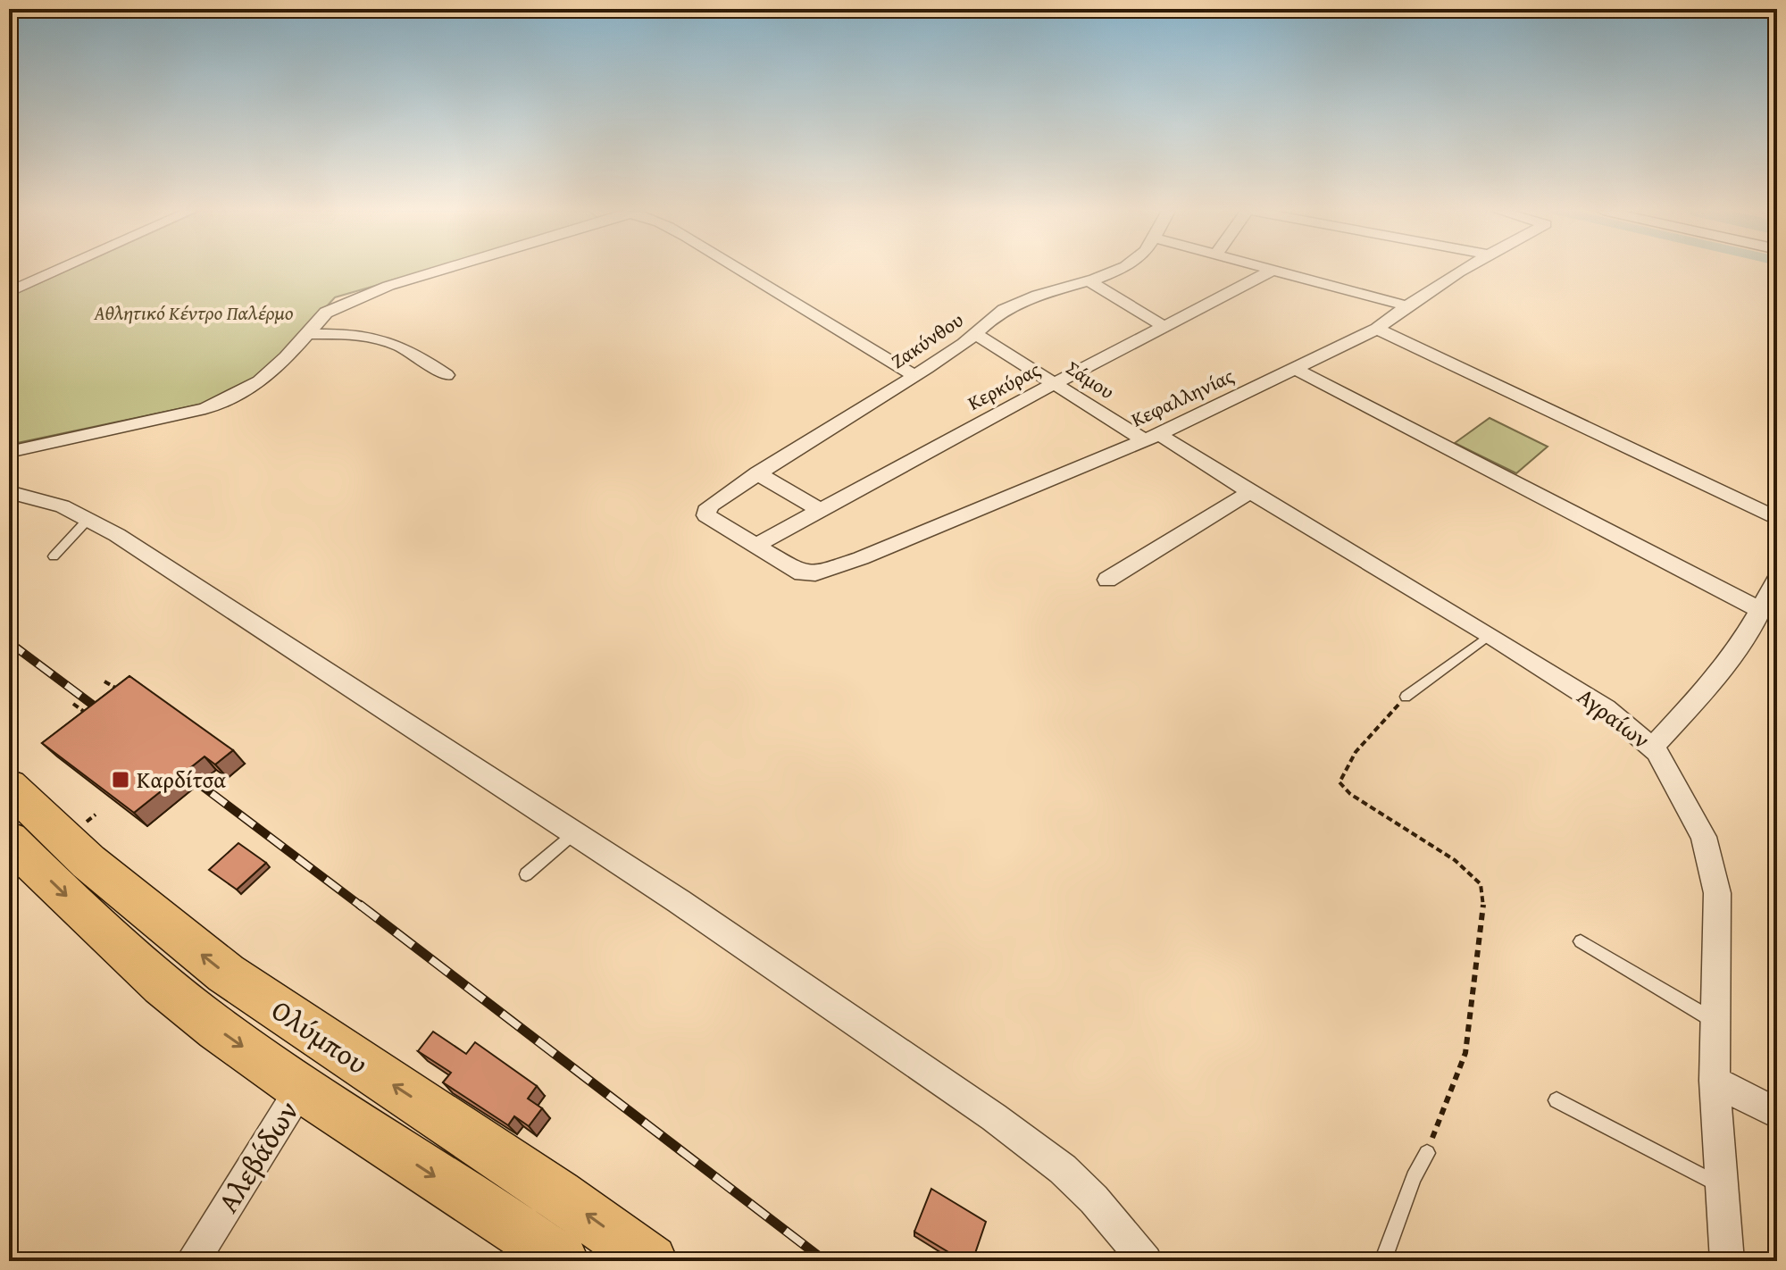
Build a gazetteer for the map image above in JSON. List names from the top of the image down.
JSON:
{
  "streets": {
    "main road": ["Ολύμπου"],
    "street": [
      "Ζακύνθου",
      "Σάμου",
      "Κερκύρας",
      "Κεφαλληνίας",
      "Αγραίων",
      "Αλεβάδων"
    ]
  },
  "crossings": [
    ["Ζακύνθου", "Σάμου"],
    ["Ζακύνθου", "Κερκύρας"],
    ["Ζακύνθου", "Κεφαλληνίας"],
    ["Σάμου", "Κερκύρας"],
    ["Σάμου", "Κεφαλληνίας"],
    ["Σάμου", "Αγραίων"],
    ["Κερκύρας", "Κεφαλληνίας"],
    ["Κεφαλληνίας", "Αγραίων"],
    ["Ολύμπου", "Αλεβάδων"]
  ],
  "parks": ["Αθλητικό Κέντρο Παλέρμο"],
  "places": {
    "transit": ["Καρδίτσα"]
  }
}
